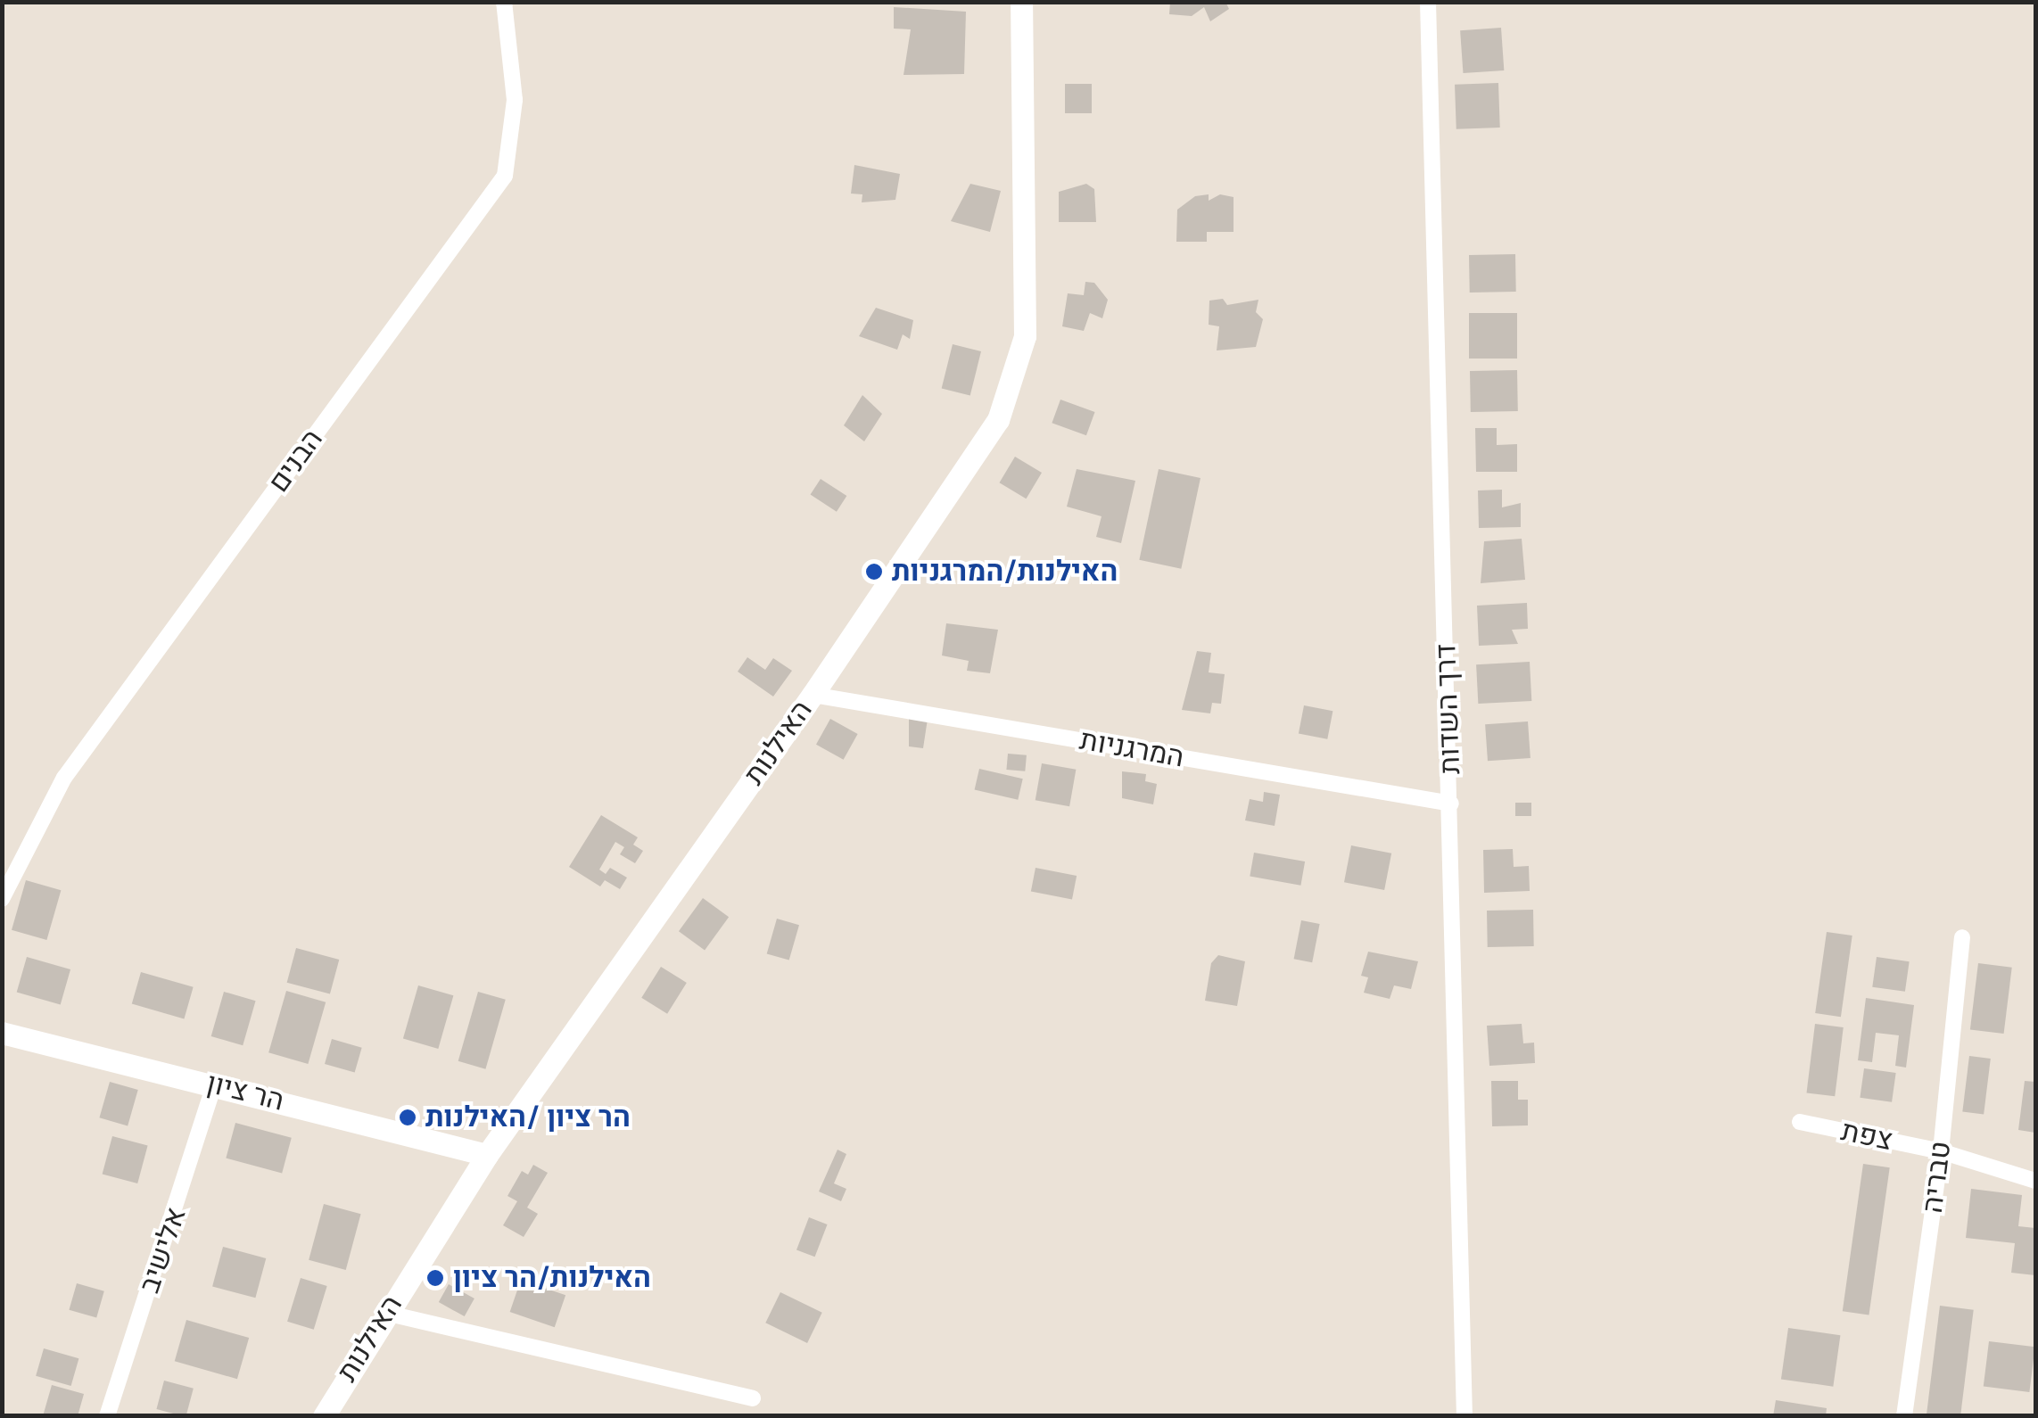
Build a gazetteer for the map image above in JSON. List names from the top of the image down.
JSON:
{
  "streets": {
    "main road": ["האילנות", "הר ציון"],
    "street": [
      "הבנים",
      "דרך השדות",
      "המרגניות",
      "צפת",
      "טבריה",
      "אלישיב"
    ]
  },
  "crossings": [
    ["דרך השדות", "המרגניות"],
    ["האילנות", "המרגניות"],
    ["האילנות", "הר ציון"],
    ["הר ציון", "אלישיב"],
    ["צפת", "טבריה"]
  ],
  "places": ["האילנות/המרגניות", "הר ציון /האילנות", "האילנות/הר ציון"]
}
